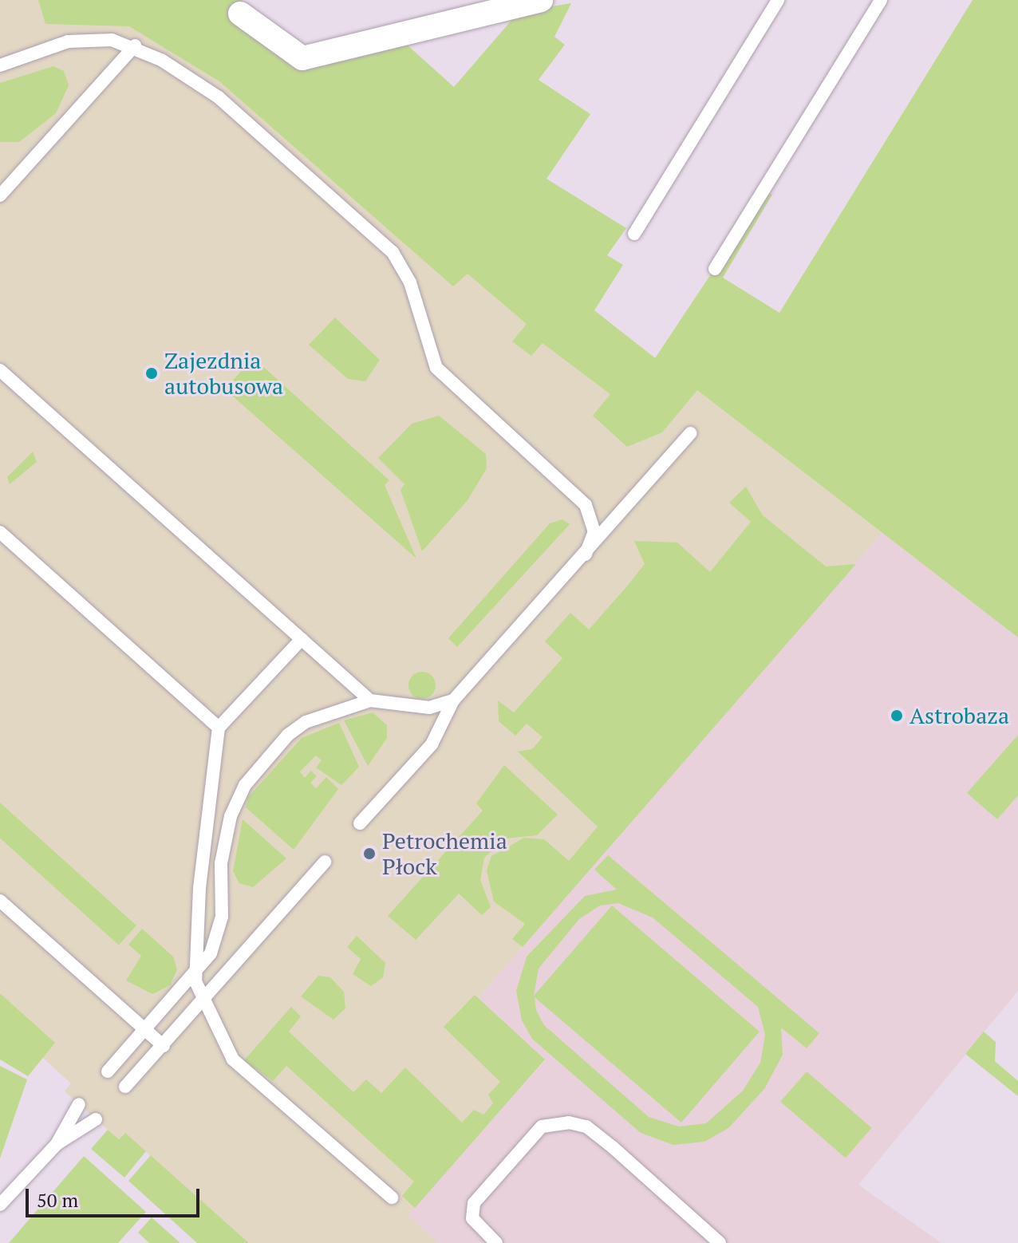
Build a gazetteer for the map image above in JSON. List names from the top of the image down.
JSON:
{
  "places": ["Zajezdnia autobusowa", "Astrobaza", "Petrochemia Płock"],
  "scale_bar": "50 m"
}
